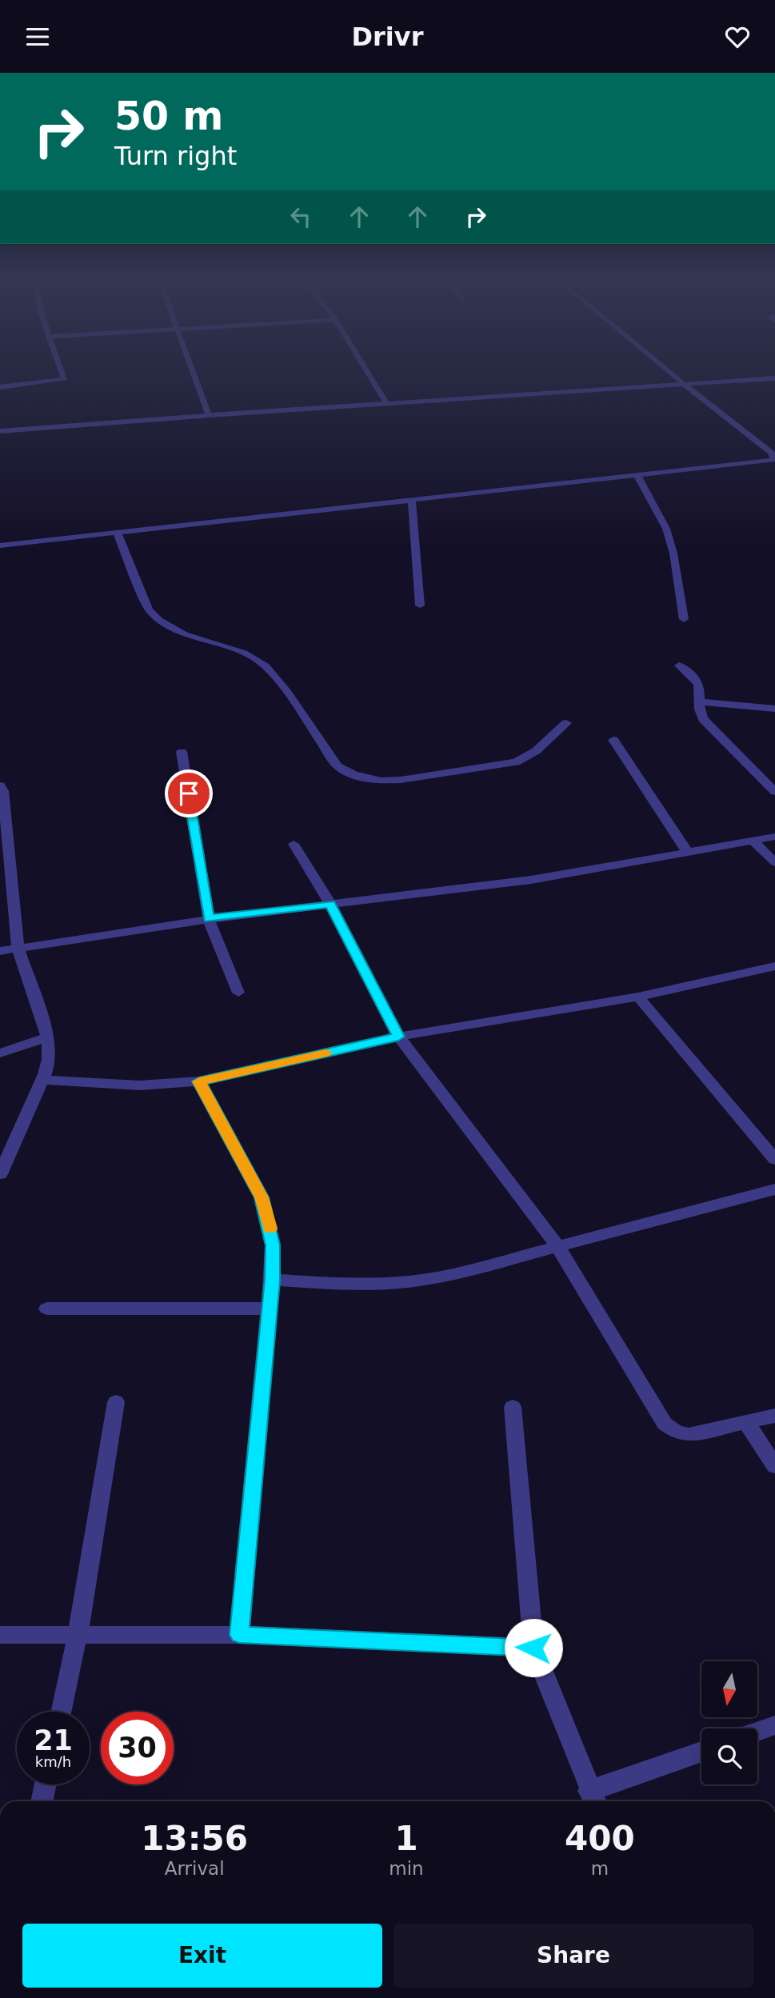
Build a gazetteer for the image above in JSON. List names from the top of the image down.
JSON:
{
  "north": "bottom",
  "page": {
    "header": "Drivr",
    "turn": ["50 m", "Turn right"],
    "speed": "21 km/h",
    "limit": "30",
    "eta": [
      "13:56",
      "Arrival",
      "1",
      "min",
      "400",
      "m"
    ],
    "buttons": ["Exit", "Share"]
  }
}
